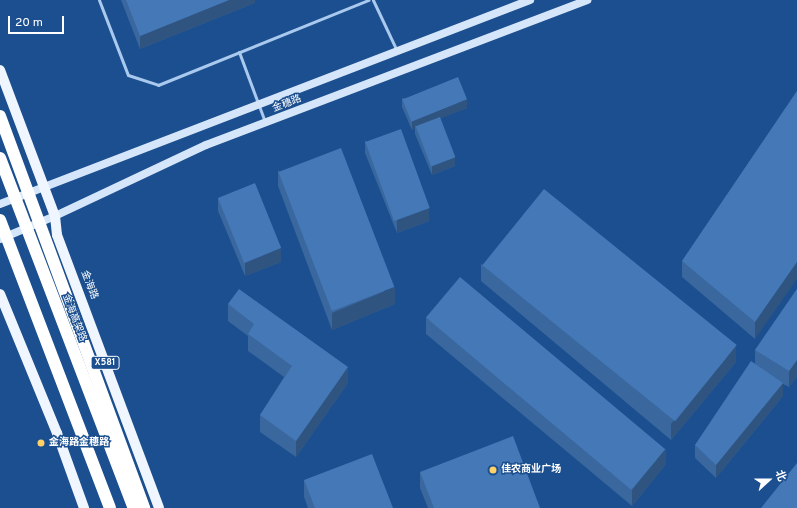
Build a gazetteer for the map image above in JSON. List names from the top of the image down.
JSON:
{
  "streets": {
    "highway": ["金海高架路"],
    "main road": ["金海路", "X581"],
    "street": ["金穗路"]
  },
  "crossings": [
    ["金穗路", "金海路"]
  ],
  "places": ["金海路金穗路", "佳农商业广场"],
  "scale_bar": "20 m",
  "north": "right"
}
